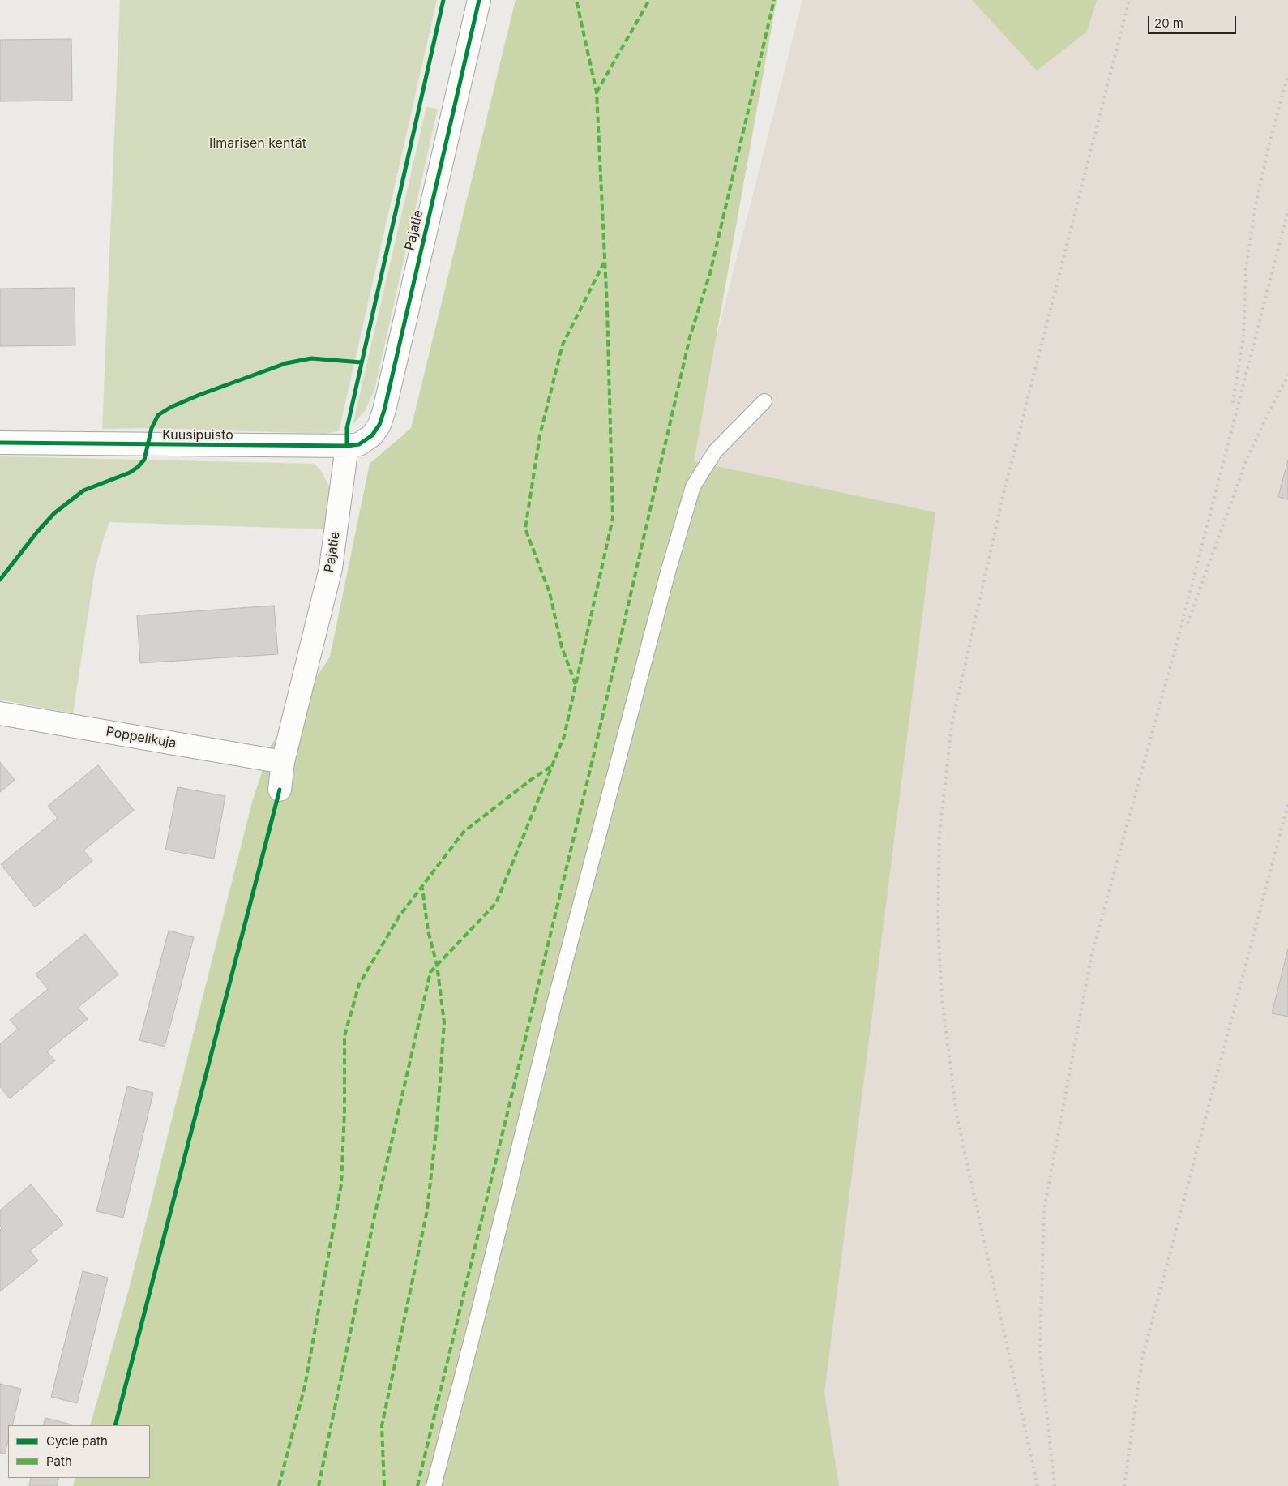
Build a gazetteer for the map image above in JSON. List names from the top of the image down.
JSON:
{
  "streets": {
    "street": ["Pajatie", "Kuusipuisto", "Poppelikuja"]
  },
  "crossings": [
    ["Pajatie", "Kuusipuisto"],
    ["Pajatie", "Poppelikuja"]
  ],
  "parks": ["Ilmarisen kentät"],
  "legend": ["Cycle path", "Path"],
  "scale_bar": "20 m"
}
